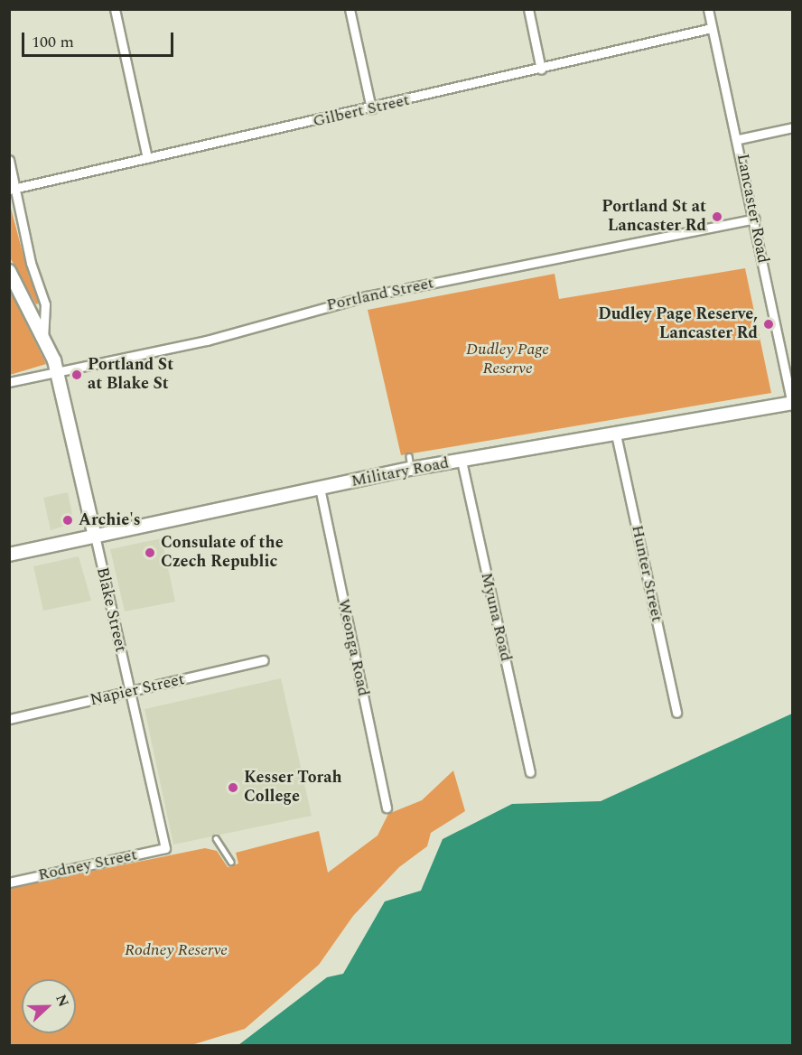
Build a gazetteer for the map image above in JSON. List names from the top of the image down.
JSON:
{
  "streets": {
    "street": [
      "Gilbert Street",
      "Lancaster Road",
      "Portland Street",
      "Military Road",
      "Hunter Street",
      "Blake Street",
      "Myuna Road",
      "Weonga Road",
      "Napier Street",
      "Rodney Street"
    ]
  },
  "crossings": [
    ["Gilbert Street", "Lancaster Road"],
    ["Lancaster Road", "Portland Street"],
    ["Lancaster Road", "Military Road"],
    ["Portland Street", "Blake Street"],
    ["Military Road", "Hunter Street"],
    ["Military Road", "Blake Street"],
    ["Military Road", "Myuna Road"],
    ["Military Road", "Weonga Road"],
    ["Blake Street", "Napier Street"],
    ["Blake Street", "Rodney Street"]
  ],
  "parks": ["Dudley Page Reserve", "Rodney Reserve"],
  "places": [
    "Portland St at Lancaster Rd",
    "Dudley Page Reserve, Lancaster Rd",
    "Portland St at Blake St",
    "Archie's",
    "Consulate of the Czech Republic",
    "Kesser Torah College"
  ],
  "scale_bar": "100 m",
  "north": "right"
}
